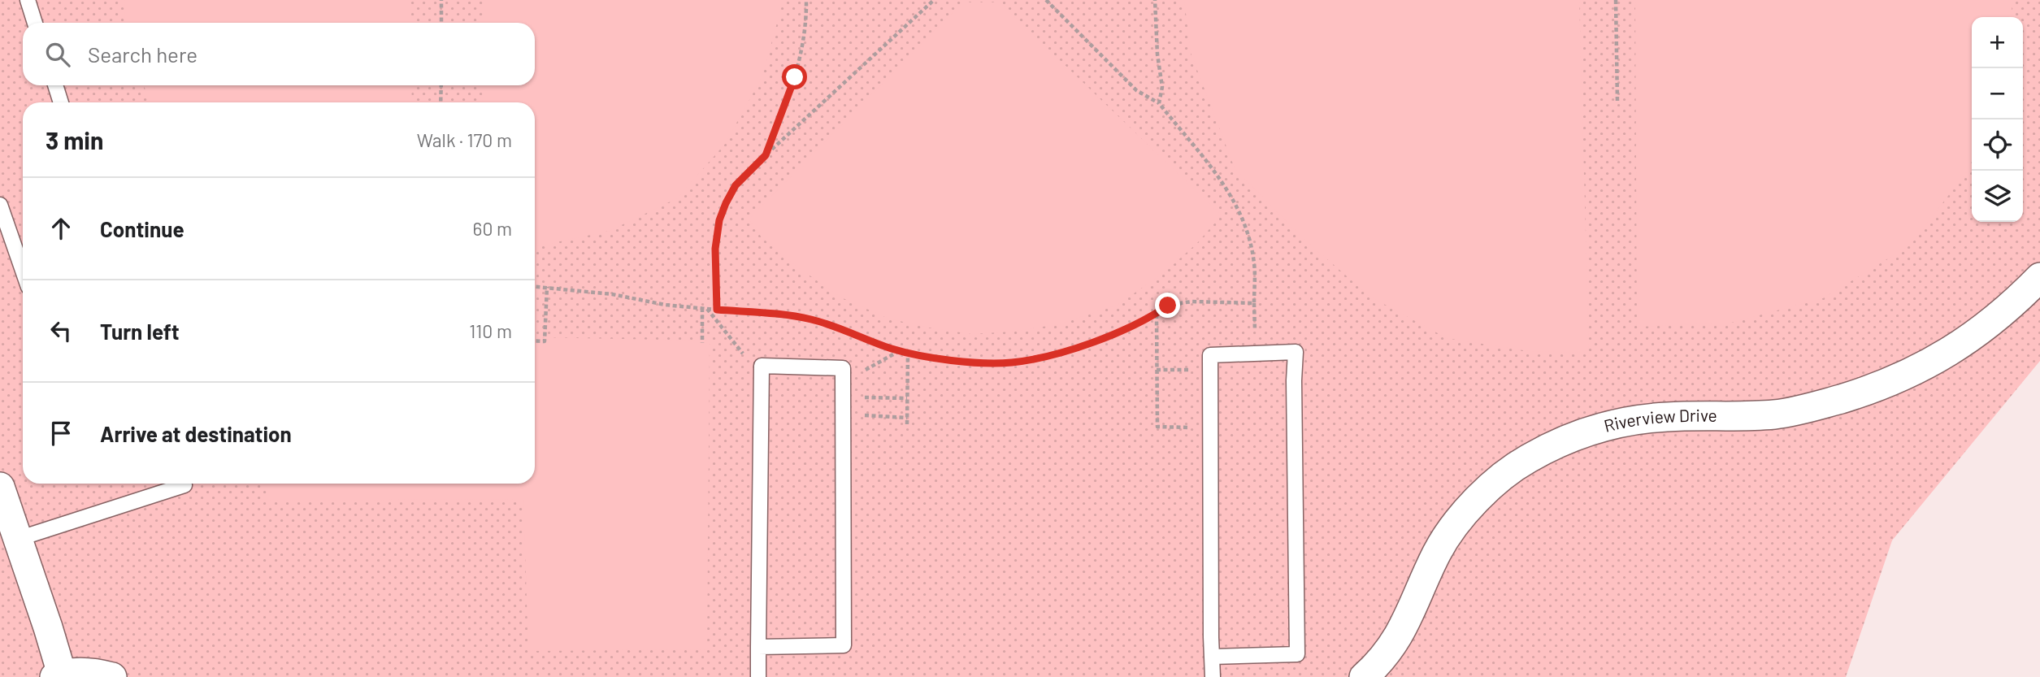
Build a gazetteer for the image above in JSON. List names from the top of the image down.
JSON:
{
  "streets": {
    "street": ["Riverview Drive"]
  },
  "page": {
    "map_buttons": ["+", "−"],
    "search": "Search here",
    "heading": ["3 min", "Walk · 170 m"],
    "list": [
      ["Continue", "60 m"],
      ["Turn left", "110 m"],
      "Arrive at destination"
    ]
  }
}
